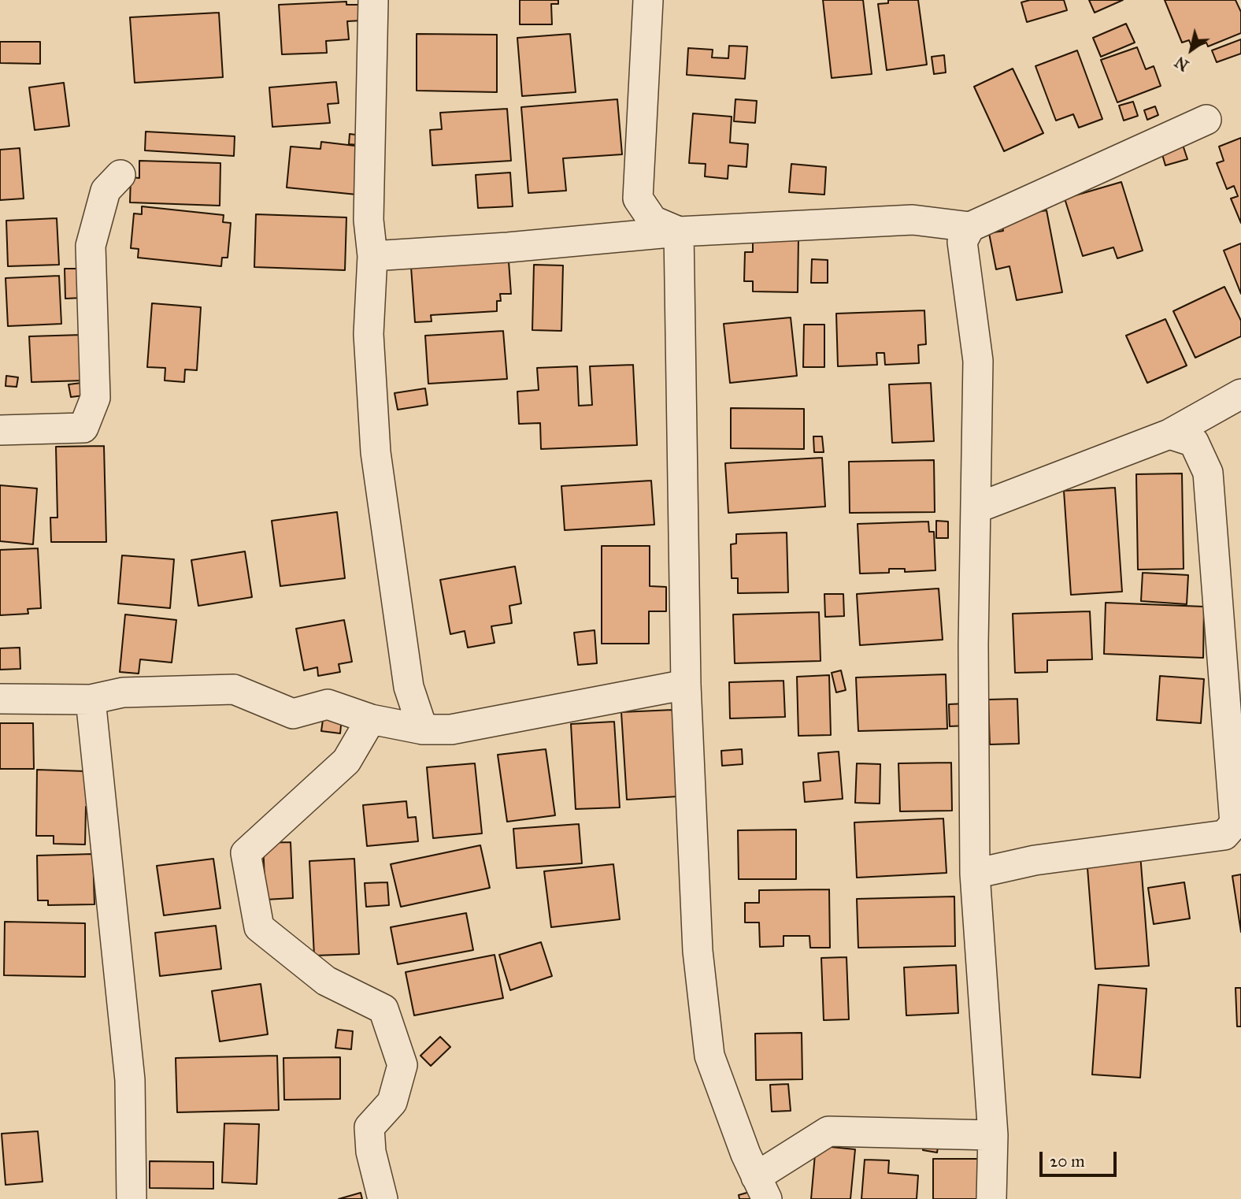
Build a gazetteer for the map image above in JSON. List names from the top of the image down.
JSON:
{
  "scale_bar": "20 m",
  "north": "bottom left"
}
